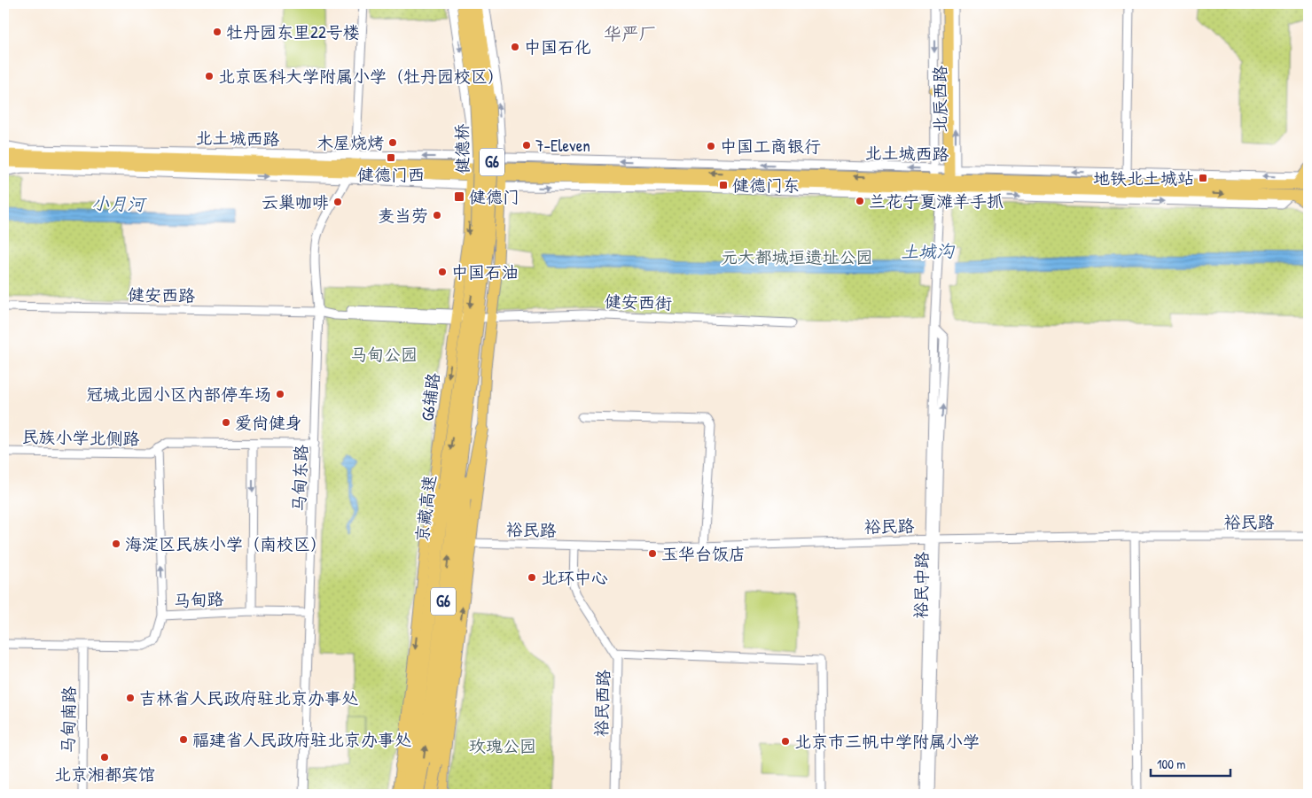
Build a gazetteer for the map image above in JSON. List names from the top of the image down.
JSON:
{
  "streets": {
    "highway": ["健德桥", "G6", "京藏高速"],
    "main road": ["北辰西路", "北土城西路", "G6辅路"],
    "street": [
      "健安西路",
      "健安西街",
      "民族小学北侧路",
      "马甸东路",
      "裕民路",
      "裕民中路",
      "马甸路",
      "裕民西路",
      "马甸南路"
    ]
  },
  "crossings": [
    ["北辰西路", "北土城西路"],
    ["北辰西路", "裕民中路"],
    ["北土城西路", "G6辅路"],
    ["北土城西路", "马甸东路"],
    ["健德桥", "G6"],
    ["健德桥", "京藏高速"],
    ["健安西路", "G6辅路"],
    ["健安西路", "马甸东路"],
    ["民族小学北侧路", "马甸东路"],
    ["马甸东路", "马甸路"],
    ["裕民路", "裕民中路"],
    ["裕民路", "裕民西路"],
    ["马甸路", "马甸南路"]
  ],
  "one_way": ["G6辅路"],
  "districts": ["华严厂"],
  "water": ["小月河", "土城沟"],
  "parks": ["元大都城垣遗址公园", "马甸公园", "玫瑰公园"],
  "places": {
    "other": [
      "牡丹园东里22号楼",
      "中国石化",
      "北京医科大学附属小学（牡丹园校区）",
      "木屋烧烤",
      "7-Eleven",
      "中国工商银行",
      "兰花宁夏滩羊手抓",
      "云巢咖啡",
      "麦当劳",
      "中国石油",
      "冠城北园小区内部停车场",
      "爱尚健身",
      "海淀区民族小学（南校区）",
      "玉华台饭店",
      "北环中心",
      "吉林省人民政府驻北京办事处",
      "福建省人民政府驻北京办事处",
      "北京市三帆中学附属小学",
      "北京湘都宾馆"
    ],
    "transit": [
      "健德门西",
      "地铁北土城站",
      "健德门东",
      "健德门"
    ]
  },
  "scale_bar": "100 m"
}
